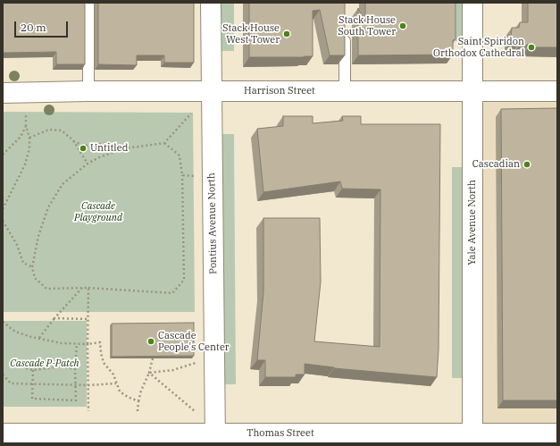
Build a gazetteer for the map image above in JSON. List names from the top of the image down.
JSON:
{
  "streets": {
    "street": [
      "Harrison Street",
      "Yale Avenue North",
      "Pontius Avenue North",
      "Thomas Street"
    ]
  },
  "crossings": [
    ["Harrison Street", "Yale Avenue North"],
    ["Harrison Street", "Pontius Avenue North"],
    ["Yale Avenue North", "Thomas Street"],
    ["Pontius Avenue North", "Thomas Street"]
  ],
  "parks": ["Cascade Playground", "Cascade P-Patch"],
  "places": [
    "Stack House South Tower",
    "Stack House West Tower",
    "Saint Spiridon Orthodox Cathedral",
    "Untitled",
    "Cascadian",
    "Cascade People's Center"
  ],
  "scale_bar": "20 m"
}
